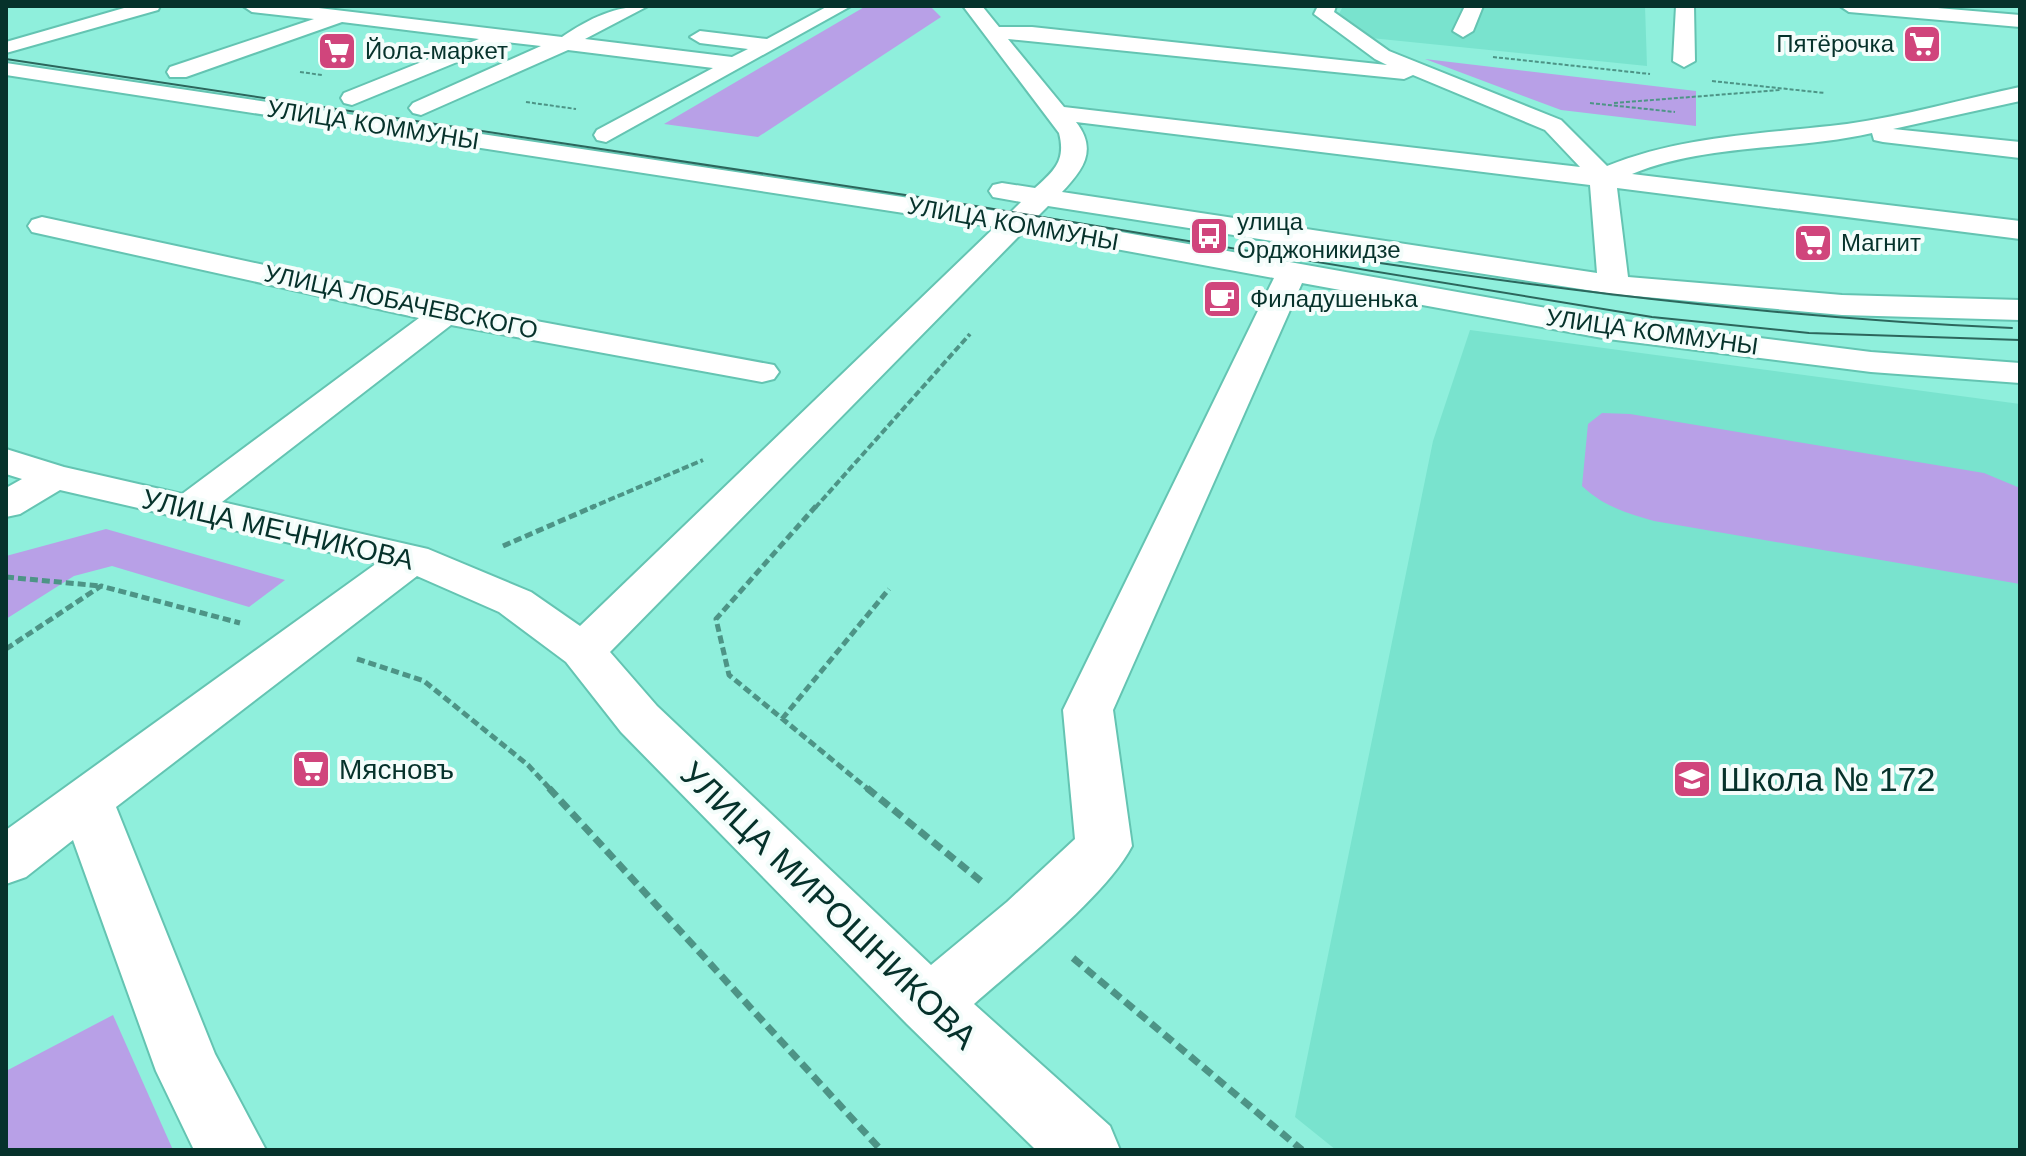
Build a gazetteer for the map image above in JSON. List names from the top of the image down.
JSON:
{
  "streets": {
    "street": [
      "УЛИЦА КОММУНЫ",
      "УЛИЦА ЛОБАЧЕВСКОГО",
      "УЛИЦА МЕЧНИКОВА",
      "УЛИЦА МИРОШНИКОВА"
    ]
  },
  "crossings": [
    ["УЛИЦА МЕЧНИКОВА", "УЛИЦА МИРОШНИКОВА"]
  ],
  "places": {
    "supermarket": [
      "Пятёрочка",
      "Йола-маркет",
      "Магнит",
      "Мясновъ"
    ],
    "bus stop": ["улица Орджоникидзе"],
    "cafe": ["Филадушенька"],
    "school or university": ["Школа № 172"]
  }
}
